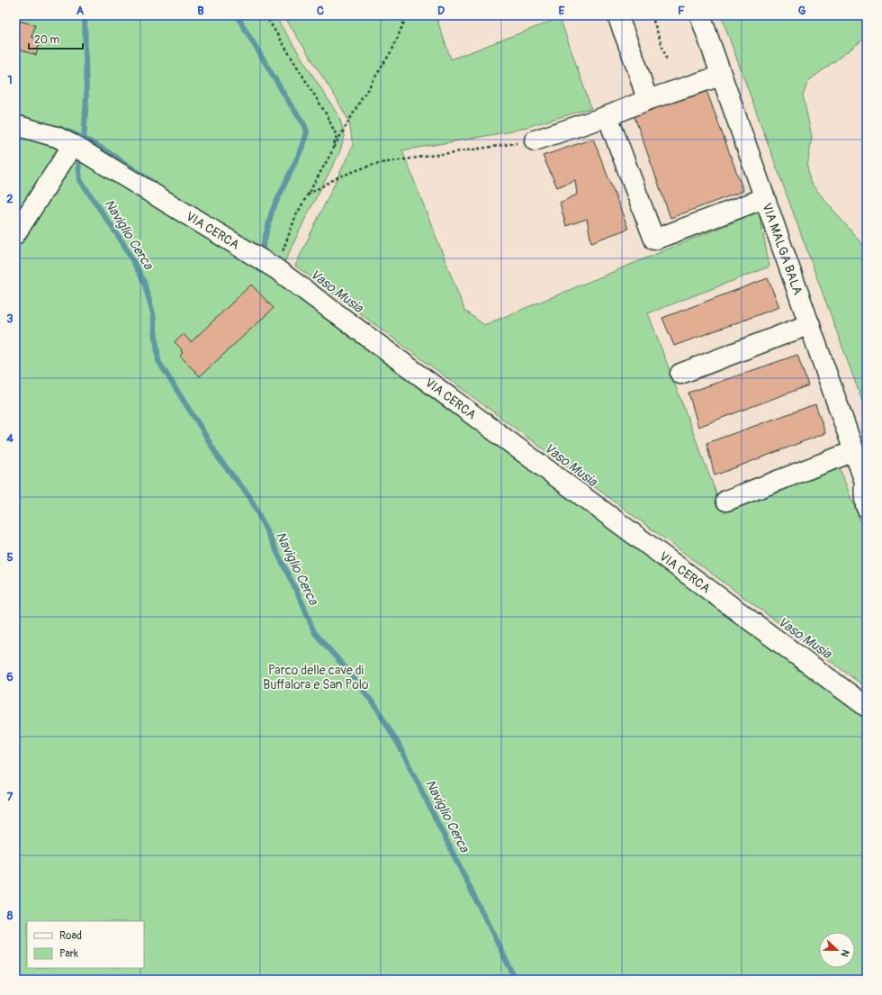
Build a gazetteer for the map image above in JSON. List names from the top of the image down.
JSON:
{
  "streets": {
    "street": ["VIA CERCA", "VIA MALGA BALA"]
  },
  "water": ["Naviglio Cerca", "Vaso Musia"],
  "parks": ["Parco delle cave di Buffalora e San Polo"],
  "legend": ["Road", "Park"],
  "scale_bar": "20 m",
  "north": "right",
  "grid": {
    "columns": [
      "A",
      "B",
      "C",
      "D",
      "E",
      "F",
      "G"
    ],
    "rows": [
      "1",
      "2",
      "3",
      "4",
      "5",
      "6",
      "7",
      "8"
    ]
  }
}
